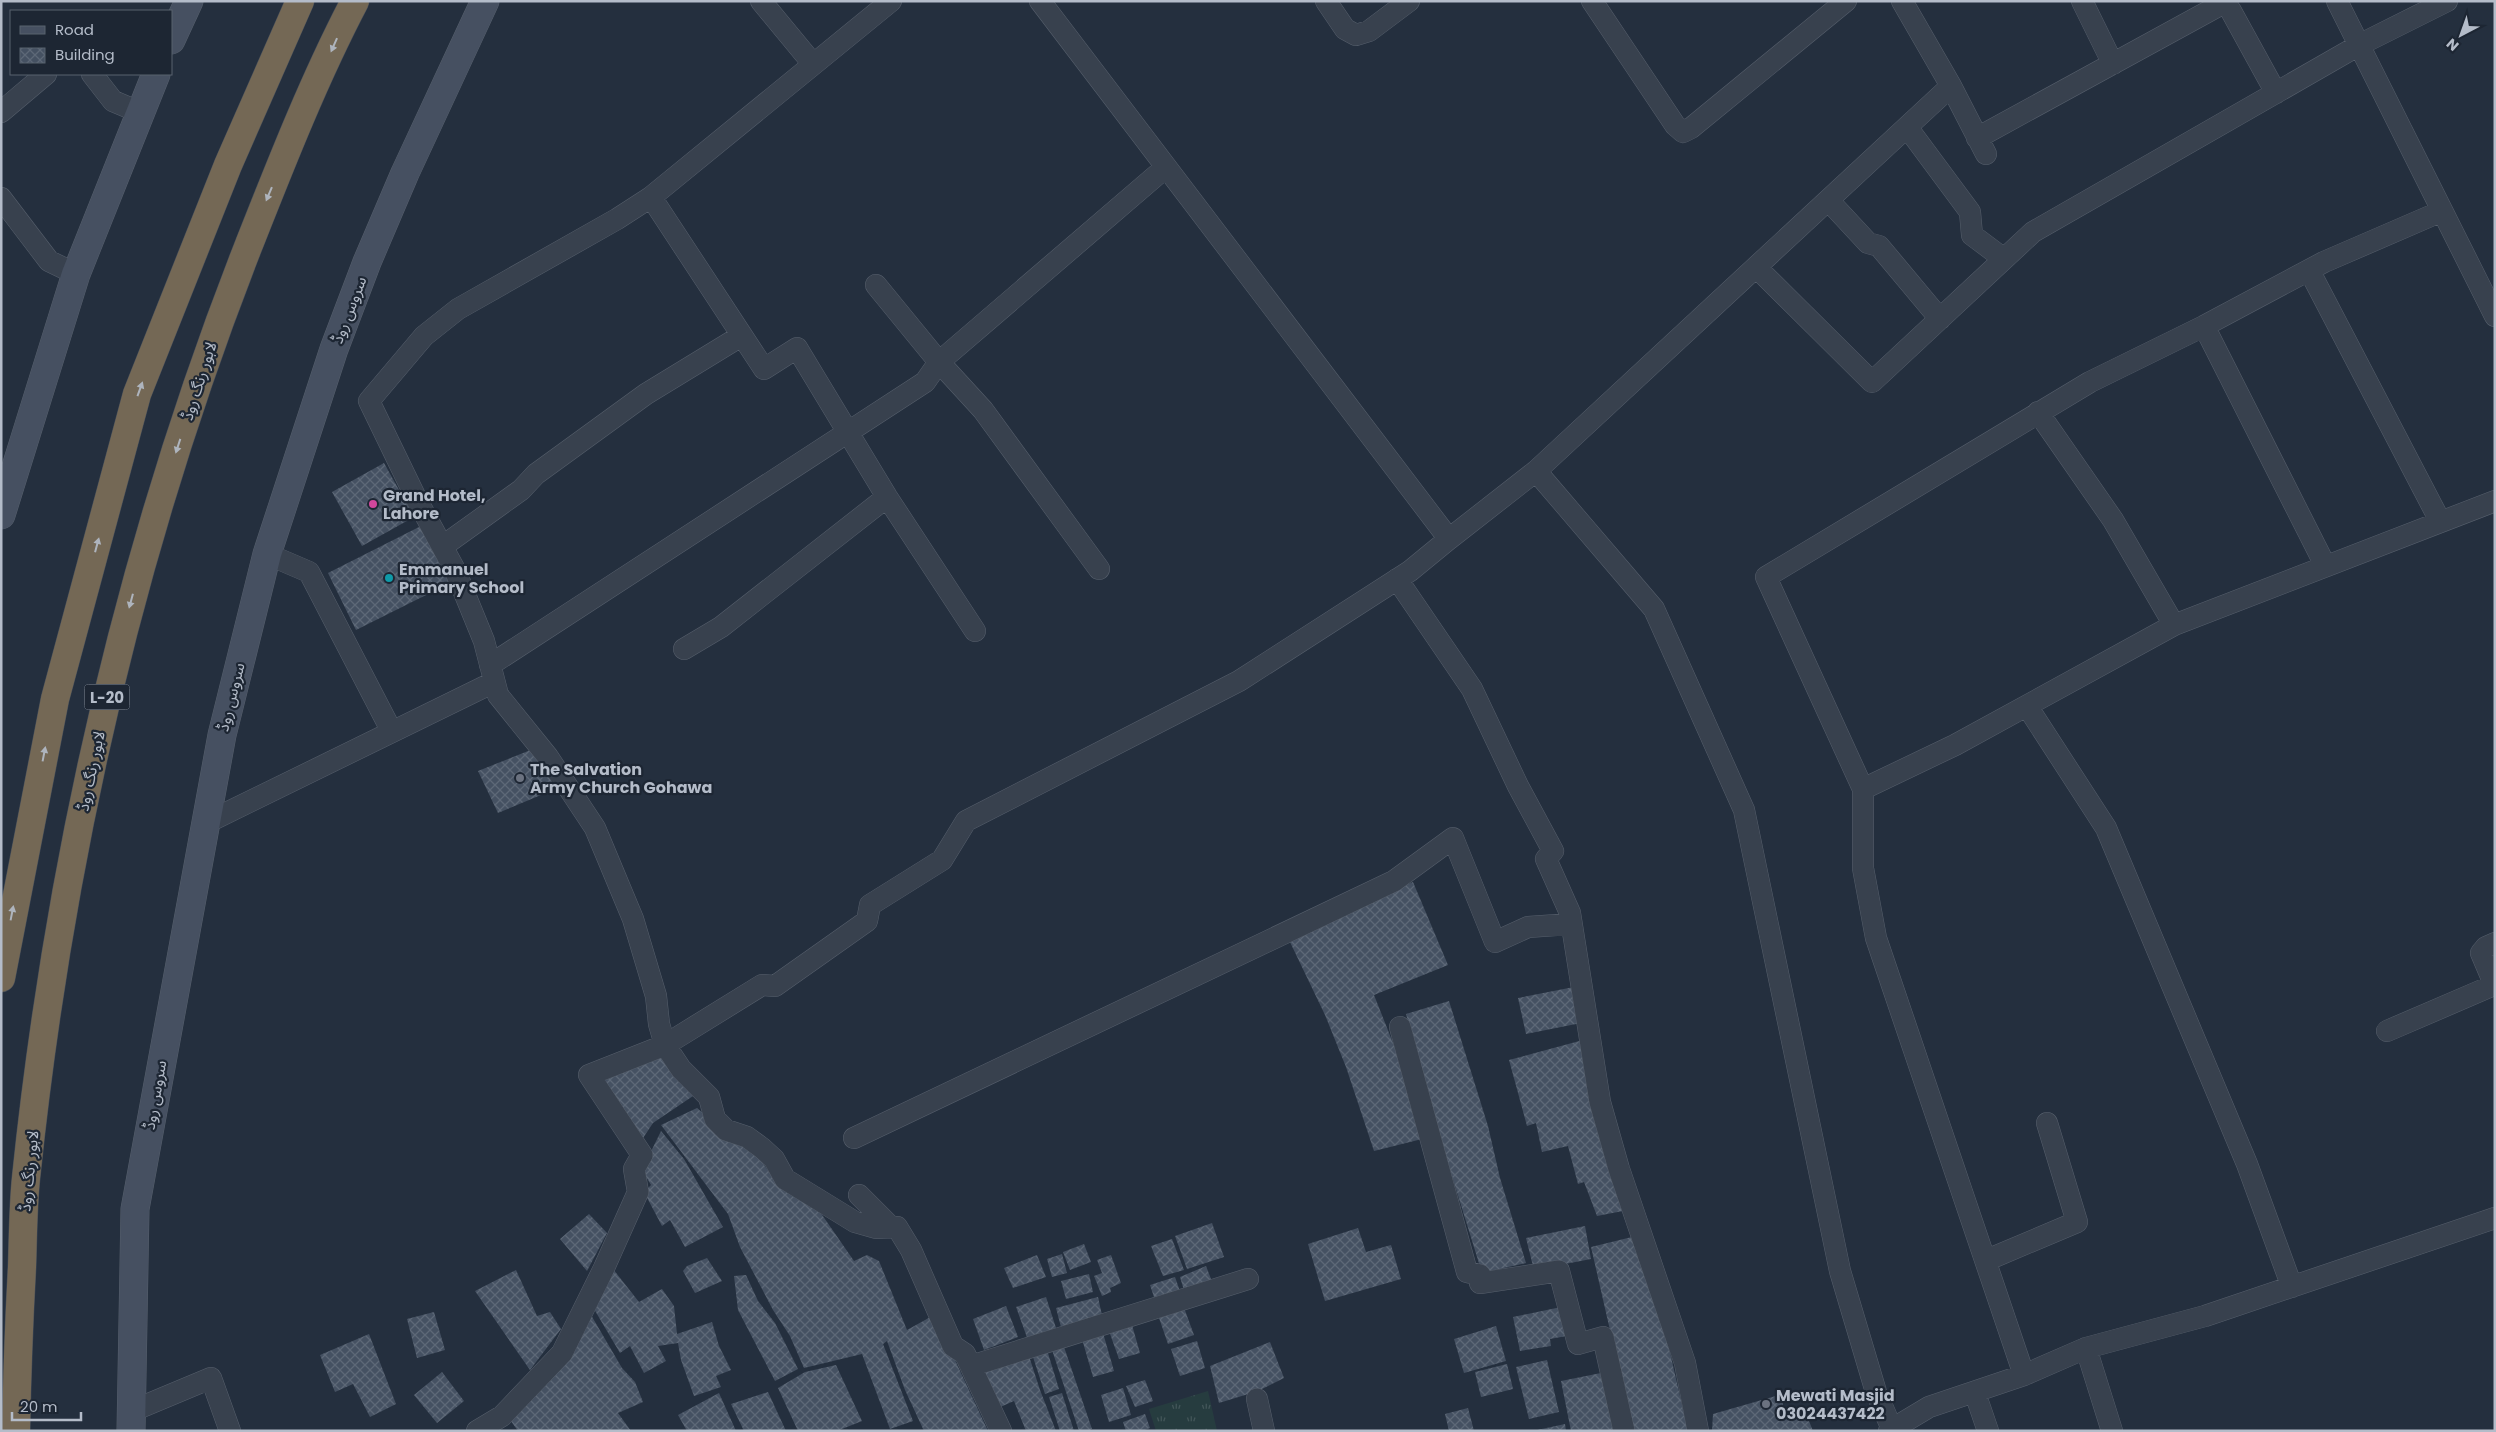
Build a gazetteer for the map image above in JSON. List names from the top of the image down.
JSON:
{
  "streets": {
    "highway": ["لاہور رنگ روڈ", "L-20"],
    "street": ["سروس روڈ"]
  },
  "places": [
    "Grand Hotel, Lahore",
    "Emmanuel Primary School",
    "The Salvation Army Church Gohawa",
    "Mewati Masjid 03024437422"
  ],
  "legend": ["Road", "Building"],
  "scale_bar": "20 m",
  "north": "bottom left"
}
